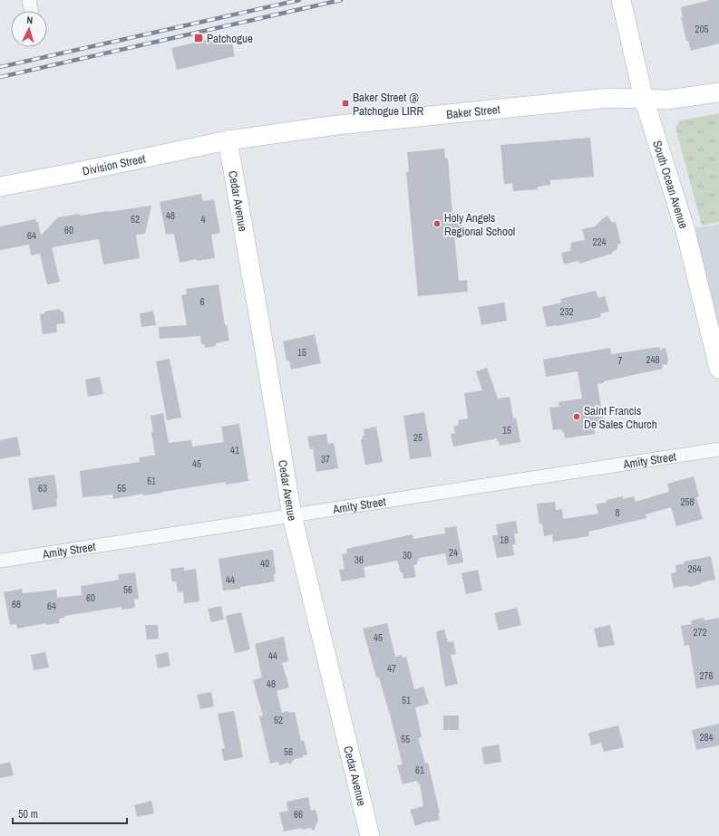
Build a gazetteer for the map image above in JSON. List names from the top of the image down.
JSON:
{
  "streets": {
    "street": [
      "Baker Street",
      "Division Street",
      "South Ocean Avenue",
      "Cedar Avenue",
      "Amity Street"
    ]
  },
  "crossings": [
    ["Baker Street", "Division Street"],
    ["Baker Street", "South Ocean Avenue"],
    ["Baker Street", "Cedar Avenue"],
    ["Division Street", "Cedar Avenue"],
    ["Cedar Avenue", "Amity Street"]
  ],
  "places": {
    "transit": ["Patchogue", "Baker Street @ Patchogue LIRR"],
    "other": ["Holy Angels Regional School", "Saint Francis De Sales Church"]
  },
  "house_numbers": [
    "205",
    "48",
    "52",
    "4",
    "60",
    "64",
    "224",
    "6",
    "232",
    "15",
    "248",
    "7",
    "15",
    "25",
    "41",
    "37",
    "45",
    "51",
    "63",
    "55",
    "258",
    "8",
    "18",
    "24",
    "30",
    "36",
    "40",
    "264",
    "44",
    "56",
    "60",
    "68",
    "64",
    "272",
    "45",
    "44",
    "47",
    "276",
    "48",
    "51",
    "52",
    "284",
    "55",
    "56",
    "61",
    "66"
  ],
  "scale_bar": "50 m",
  "north": "top"
}
